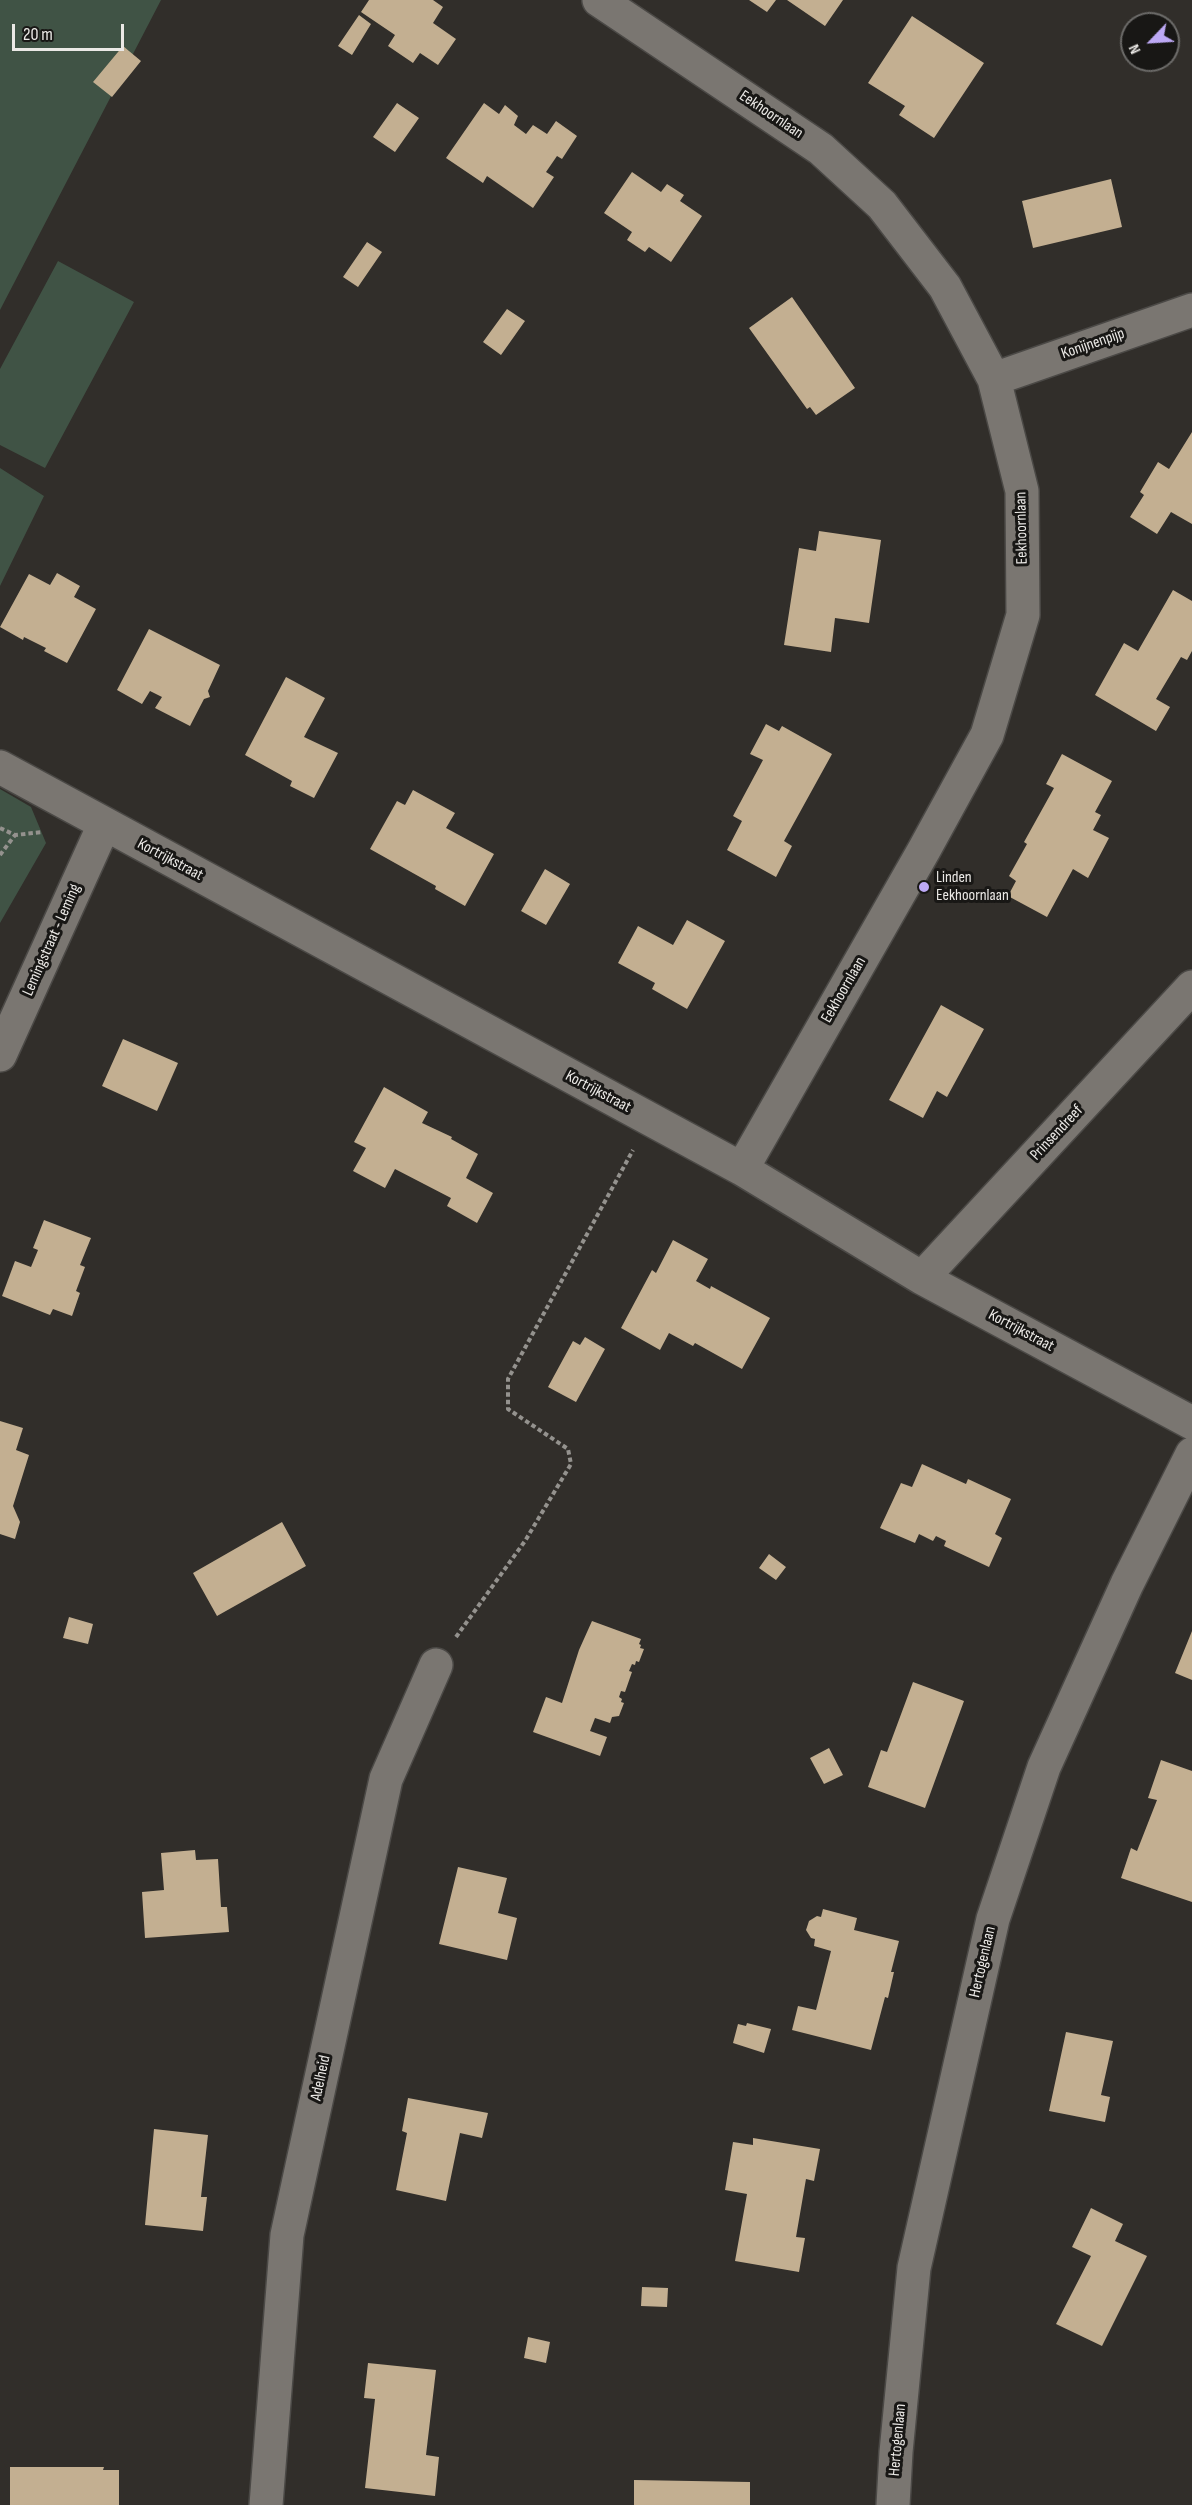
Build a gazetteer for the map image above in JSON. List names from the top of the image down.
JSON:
{
  "streets": {
    "street": [
      "Eekhoornlaan",
      "Konijnenpijp",
      "Kortrijkstraat",
      "Lemingstraat - Leming",
      "Prinsendreef",
      "Hertogenlaan",
      "Adelheid"
    ]
  },
  "crossings": [
    ["Eekhoornlaan", "Konijnenpijp"],
    ["Eekhoornlaan", "Kortrijkstraat"],
    ["Kortrijkstraat", "Lemingstraat - Leming"],
    ["Kortrijkstraat", "Prinsendreef"]
  ],
  "places": ["Linden Eekhoornlaan"],
  "scale_bar": "20 m",
  "north": "bottom left"
}
